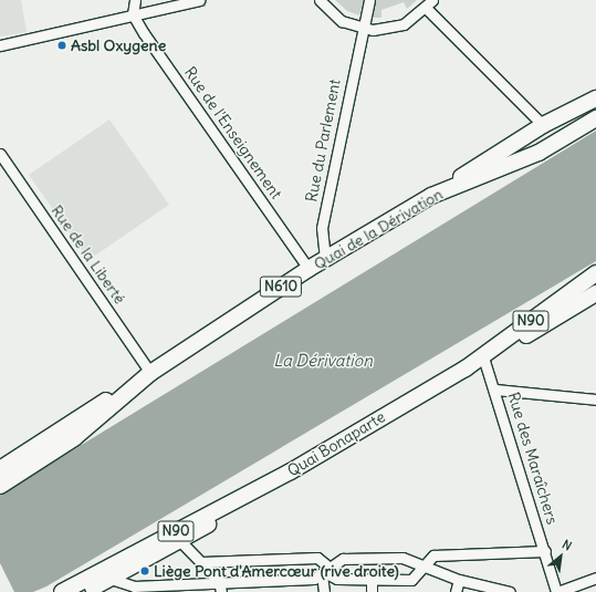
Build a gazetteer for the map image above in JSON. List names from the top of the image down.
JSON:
{
  "streets": {
    "main road": [
      "Quai de la Dérivation",
      "N610",
      "N90",
      "Quai Bonaparte"
    ],
    "street": [
      "Rue de l'Enseignement",
      "Rue du Parlement",
      "Rue de la Liberté",
      "Rue des Maraîchers"
    ]
  },
  "crossings": [
    ["Rue de l'Enseignement", "Quai de la Dérivation"],
    ["Rue du Parlement", "Quai de la Dérivation"],
    ["Quai de la Dérivation", "Rue de la Liberté"],
    ["Quai de la Dérivation", "N610"]
  ],
  "water": ["La Dérivation"],
  "places": ["Asbl Oxygene", "Liège Pont d'Amercœur (rive droite)"],
  "north": "top right"
}
